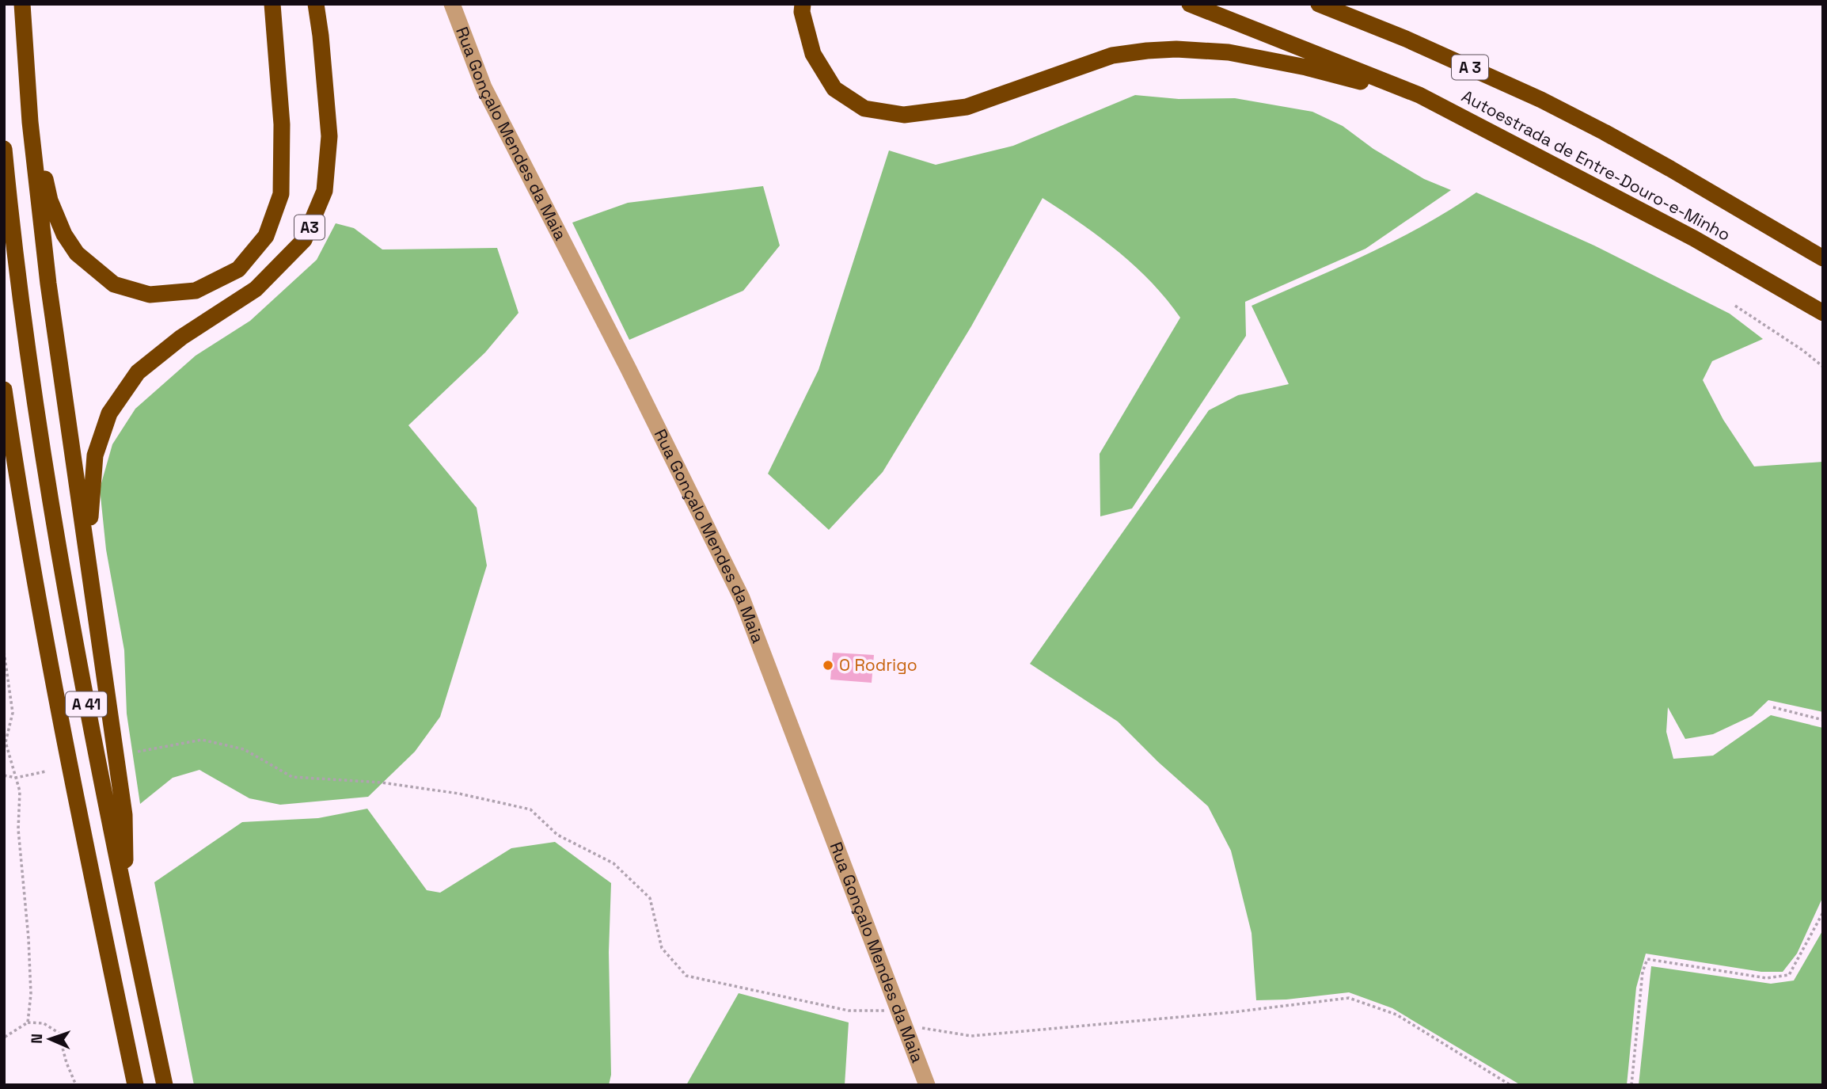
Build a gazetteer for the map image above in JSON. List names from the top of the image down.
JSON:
{
  "streets": {
    "highway": [
      "A 3",
      "Autoestrada de Entre-Douro-e-Minho",
      "A3",
      "A 41"
    ],
    "street": ["Rua Gonçalo Mendes da Maia"]
  },
  "places": ["O Rodrigo"],
  "north": "left"
}
